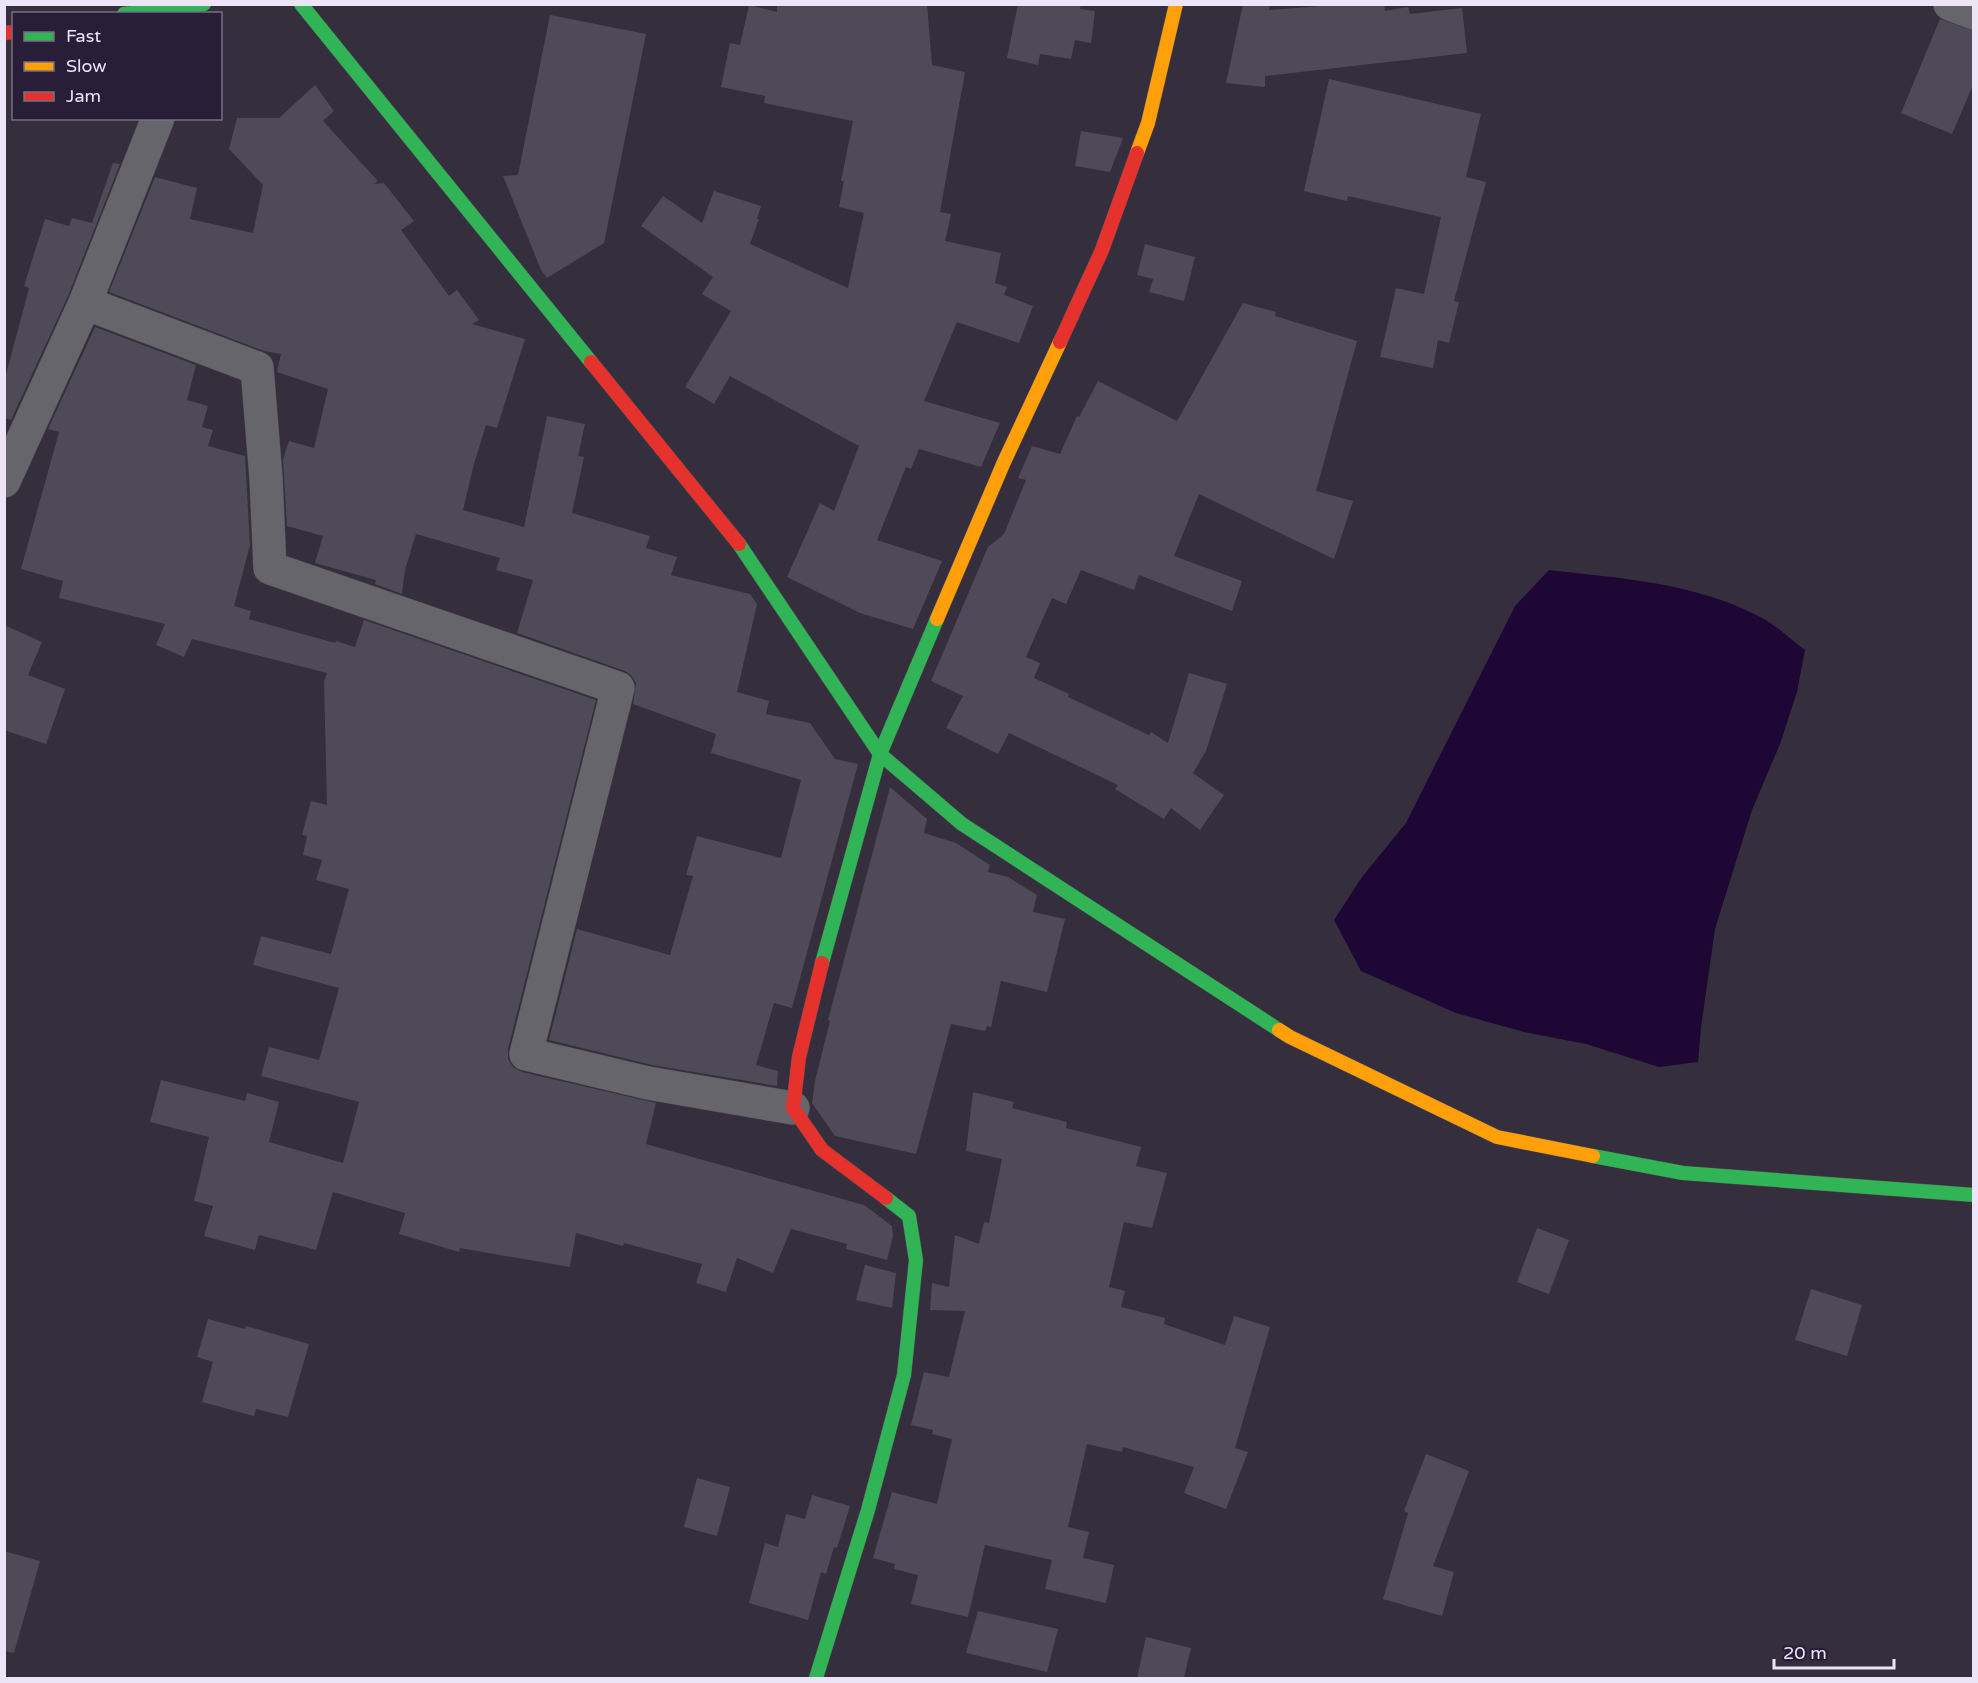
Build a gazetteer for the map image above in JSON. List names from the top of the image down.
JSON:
{
  "legend": ["Fast", "Slow", "Jam"],
  "scale_bar": "20 m"
}
